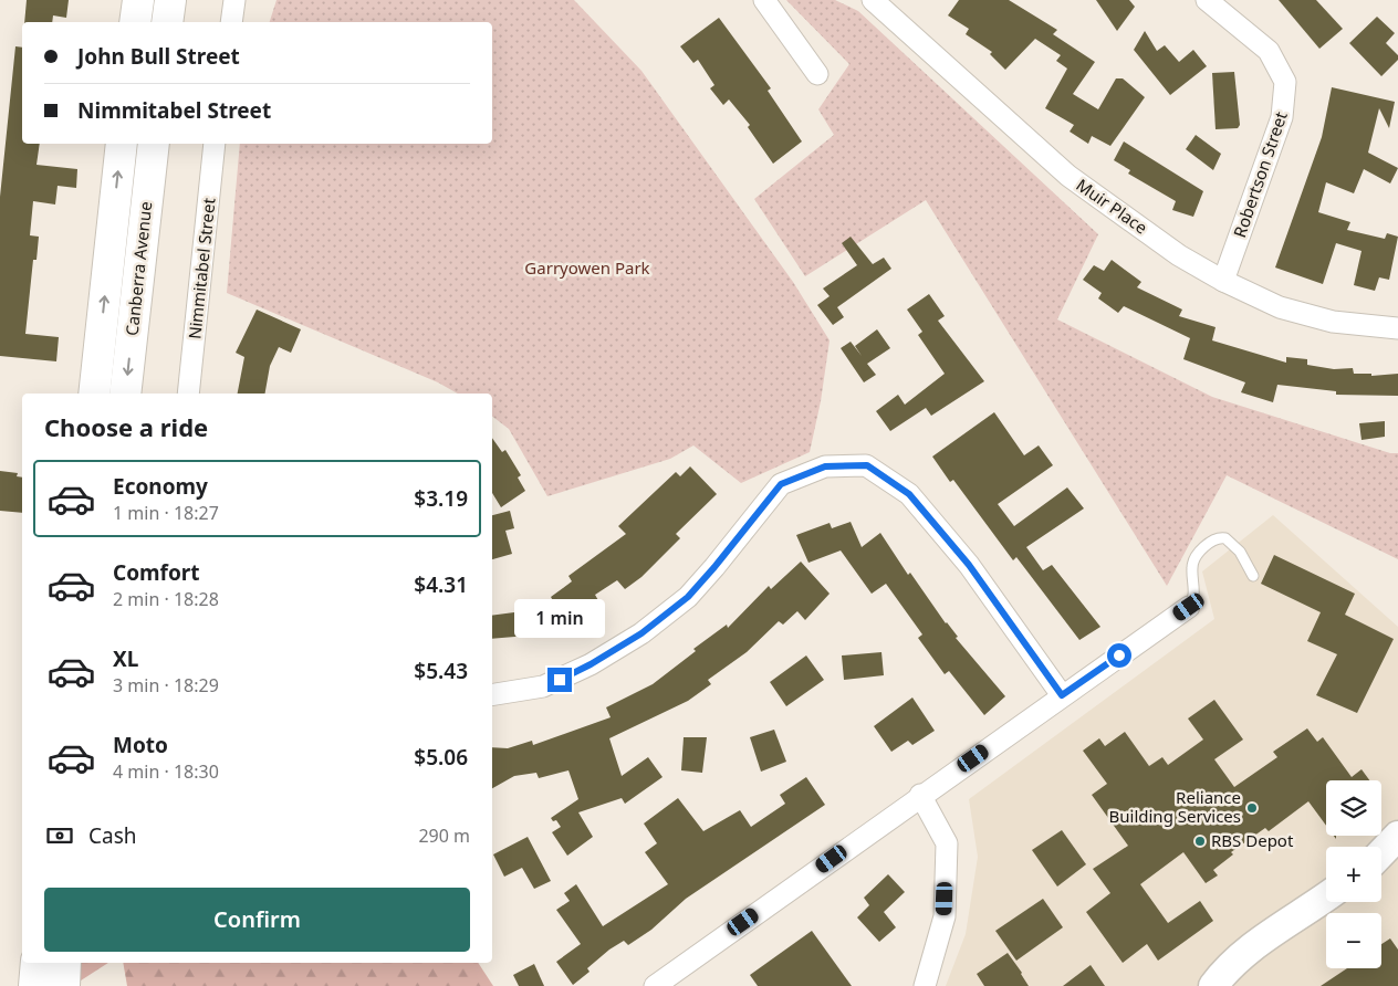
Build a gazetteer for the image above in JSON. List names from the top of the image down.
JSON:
{
  "streets": {
    "highway": ["Canberra Avenue"],
    "street": ["Robertson Street", "Muir Place", "Nimmitabel Street"]
  },
  "crossings": [
    ["Robertson Street", "Muir Place"]
  ],
  "parks": ["Garryowen Park"],
  "places": ["Reliance Building Services", "RBS Depot"],
  "page": {
    "banner": ["John Bull Street", "Nimmitabel Street"],
    "heading": "Choose a ride",
    "list": [
      {
        "name": "Economy",
        "note": "1 min · 18:27",
        "value": "$3.19"
      },
      {
        "name": "Comfort",
        "note": "2 min · 18:28",
        "value": "$4.31"
      },
      {
        "name": "XL",
        "note": "3 min · 18:29",
        "value": "$5.43"
      },
      {
        "name": "Moto",
        "note": "4 min · 18:30",
        "value": "$5.06"
      }
    ],
    "bubble": "1 min",
    "map_buttons": ["+", "−"],
    "pay": ["Cash", "290 m"],
    "buttons": "Confirm"
  }
}
